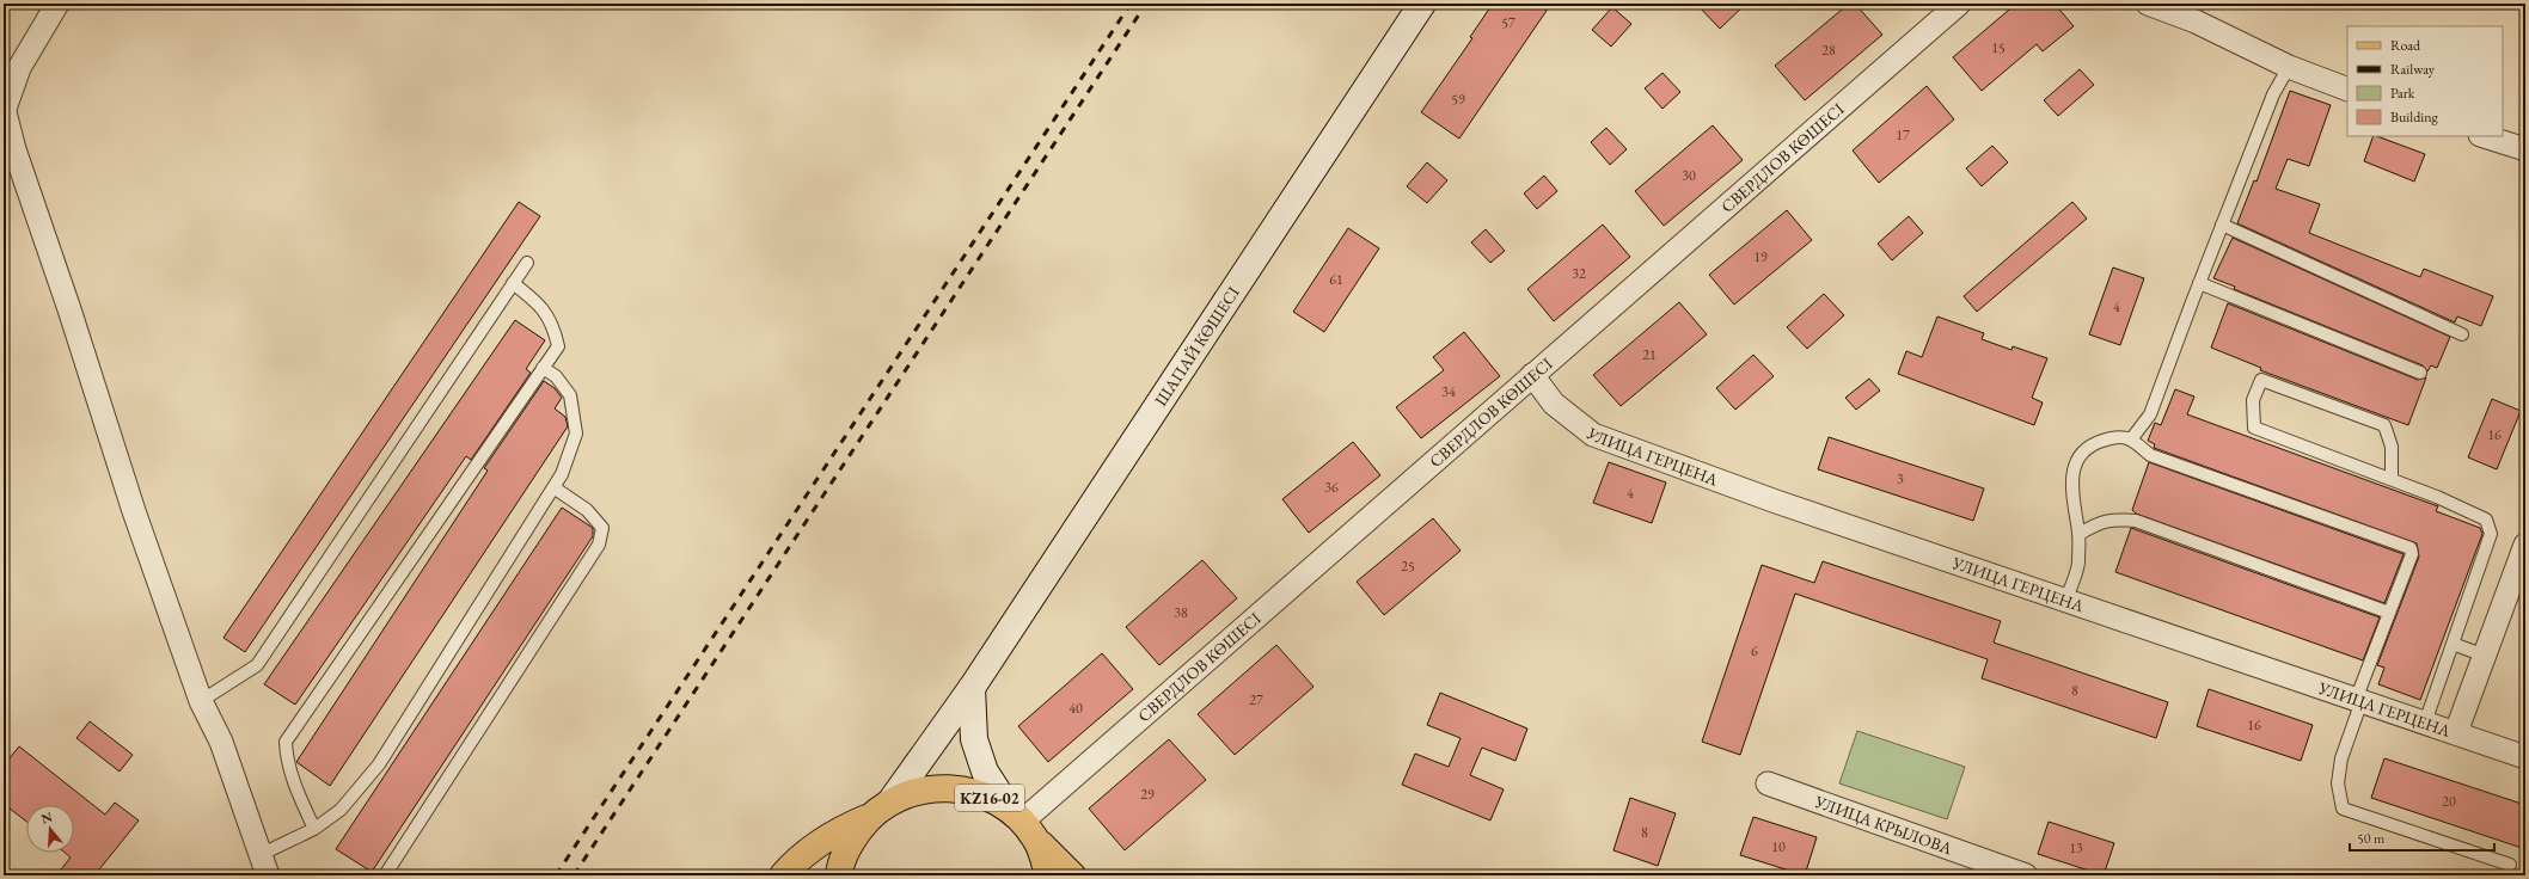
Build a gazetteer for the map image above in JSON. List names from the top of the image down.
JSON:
{
  "streets": {
    "main road": ["KZ16-02"],
    "street": [
      "СВЕРДЛОВ КӨШЕСІ",
      "ШАПАЙ КӨШЕСІ",
      "УЛИЦА ГЕРЦЕНА",
      "УЛИЦА КРЫЛОВА"
    ]
  },
  "crossings": [
    ["СВЕРДЛОВ КӨШЕСІ", "УЛИЦА ГЕРЦЕНА"],
    ["СВЕРДЛОВ КӨШЕСІ", "KZ16-02"],
    ["ШАПАЙ КӨШЕСІ", "KZ16-02"]
  ],
  "house_numbers": [
    "57",
    "15",
    "28",
    "59",
    "17",
    "30",
    "19",
    "32",
    "61",
    "4",
    "21",
    "34",
    "16",
    "3",
    "36",
    "4",
    "25",
    "38",
    "6",
    "8",
    "27",
    "40",
    "16",
    "29",
    "20",
    "8",
    "10",
    "13"
  ],
  "legend": [
    "Road",
    "Railway",
    "Park",
    "Building"
  ],
  "scale_bar": "50 m",
  "north": "top"
}
